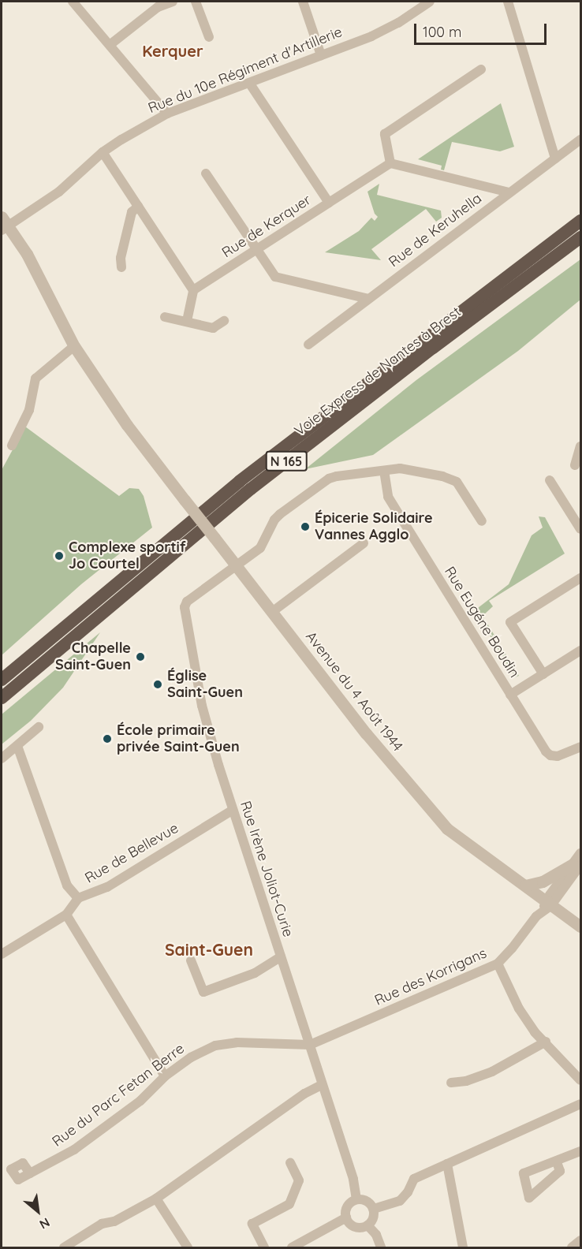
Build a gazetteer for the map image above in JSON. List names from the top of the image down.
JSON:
{
  "streets": {
    "highway": ["Voie Express de Nantes à Brest", "N 165"],
    "street": [
      "Rue du 10e Régiment d'Artillerie",
      "Rue de Kerquer",
      "Rue de Keruhella",
      "Rue Eugéne Boudin",
      "Avenue du 4 Août 1944",
      "Rue de Bellevue",
      "Rue Irène Joliot-Curie",
      "Rue des Korrigans",
      "Rue du Parc Fetan Berre"
    ]
  },
  "crossings": [
    ["Rue du 10e Régiment d'Artillerie", "Rue de Kerquer"],
    ["Rue du 10e Régiment d'Artillerie", "Avenue du 4 Août 1944"],
    ["Avenue du 4 Août 1944", "Rue Irène Joliot-Curie"],
    ["Avenue du 4 Août 1944", "Rue des Korrigans"],
    ["Rue de Bellevue", "Rue Irène Joliot-Curie"],
    ["Rue Irène Joliot-Curie", "Rue des Korrigans"],
    ["Rue Irène Joliot-Curie", "Rue du Parc Fetan Berre"],
    ["Rue des Korrigans", "Rue du Parc Fetan Berre"]
  ],
  "districts": ["Kerquer", "Saint-Guen"],
  "places": [
    "Épicerie Solidaire Vannes Agglo",
    "Complexe sportif Jo Courtel",
    "Chapelle Saint-Guen",
    "Église Saint-Guen",
    "École primaire privée Saint-Guen"
  ],
  "scale_bar": "100 m",
  "north": "bottom right"
}
